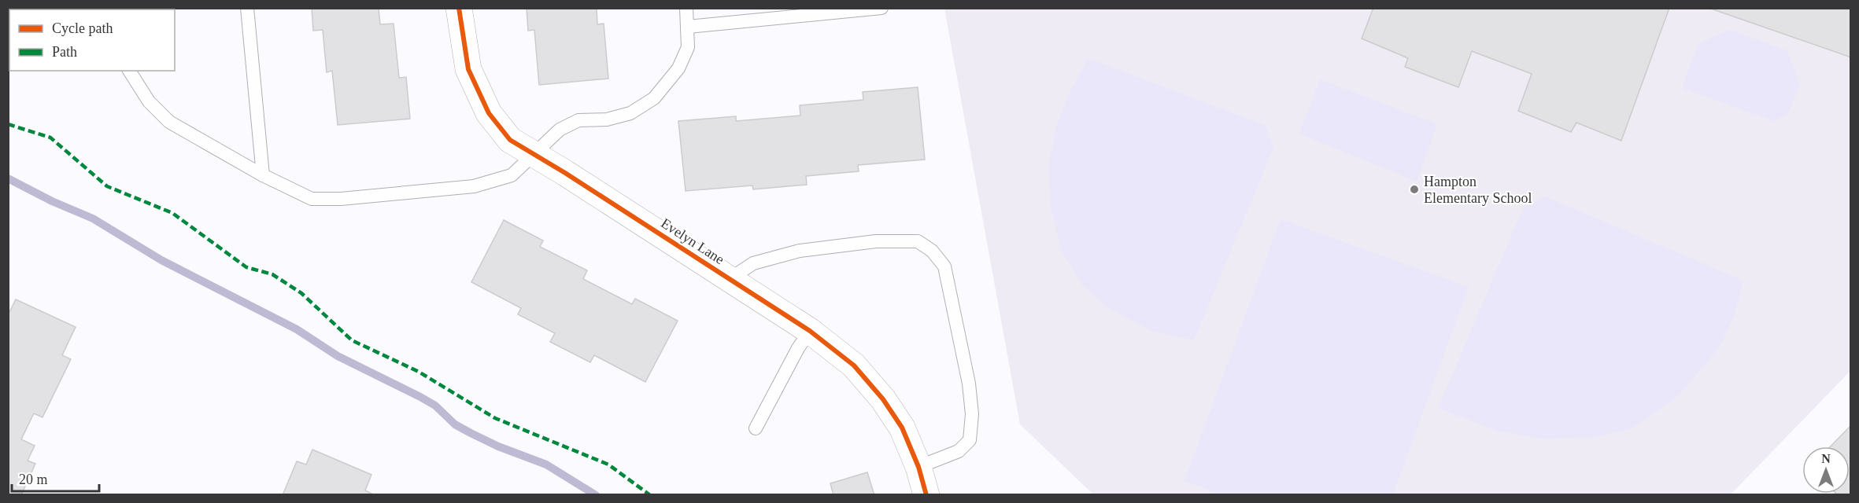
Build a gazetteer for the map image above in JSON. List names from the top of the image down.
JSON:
{
  "streets": {
    "street": ["Evelyn Lane"]
  },
  "places": ["Hampton Elementary School"],
  "legend": ["Cycle path", "Path"],
  "scale_bar": "20 m",
  "north": "top"
}
